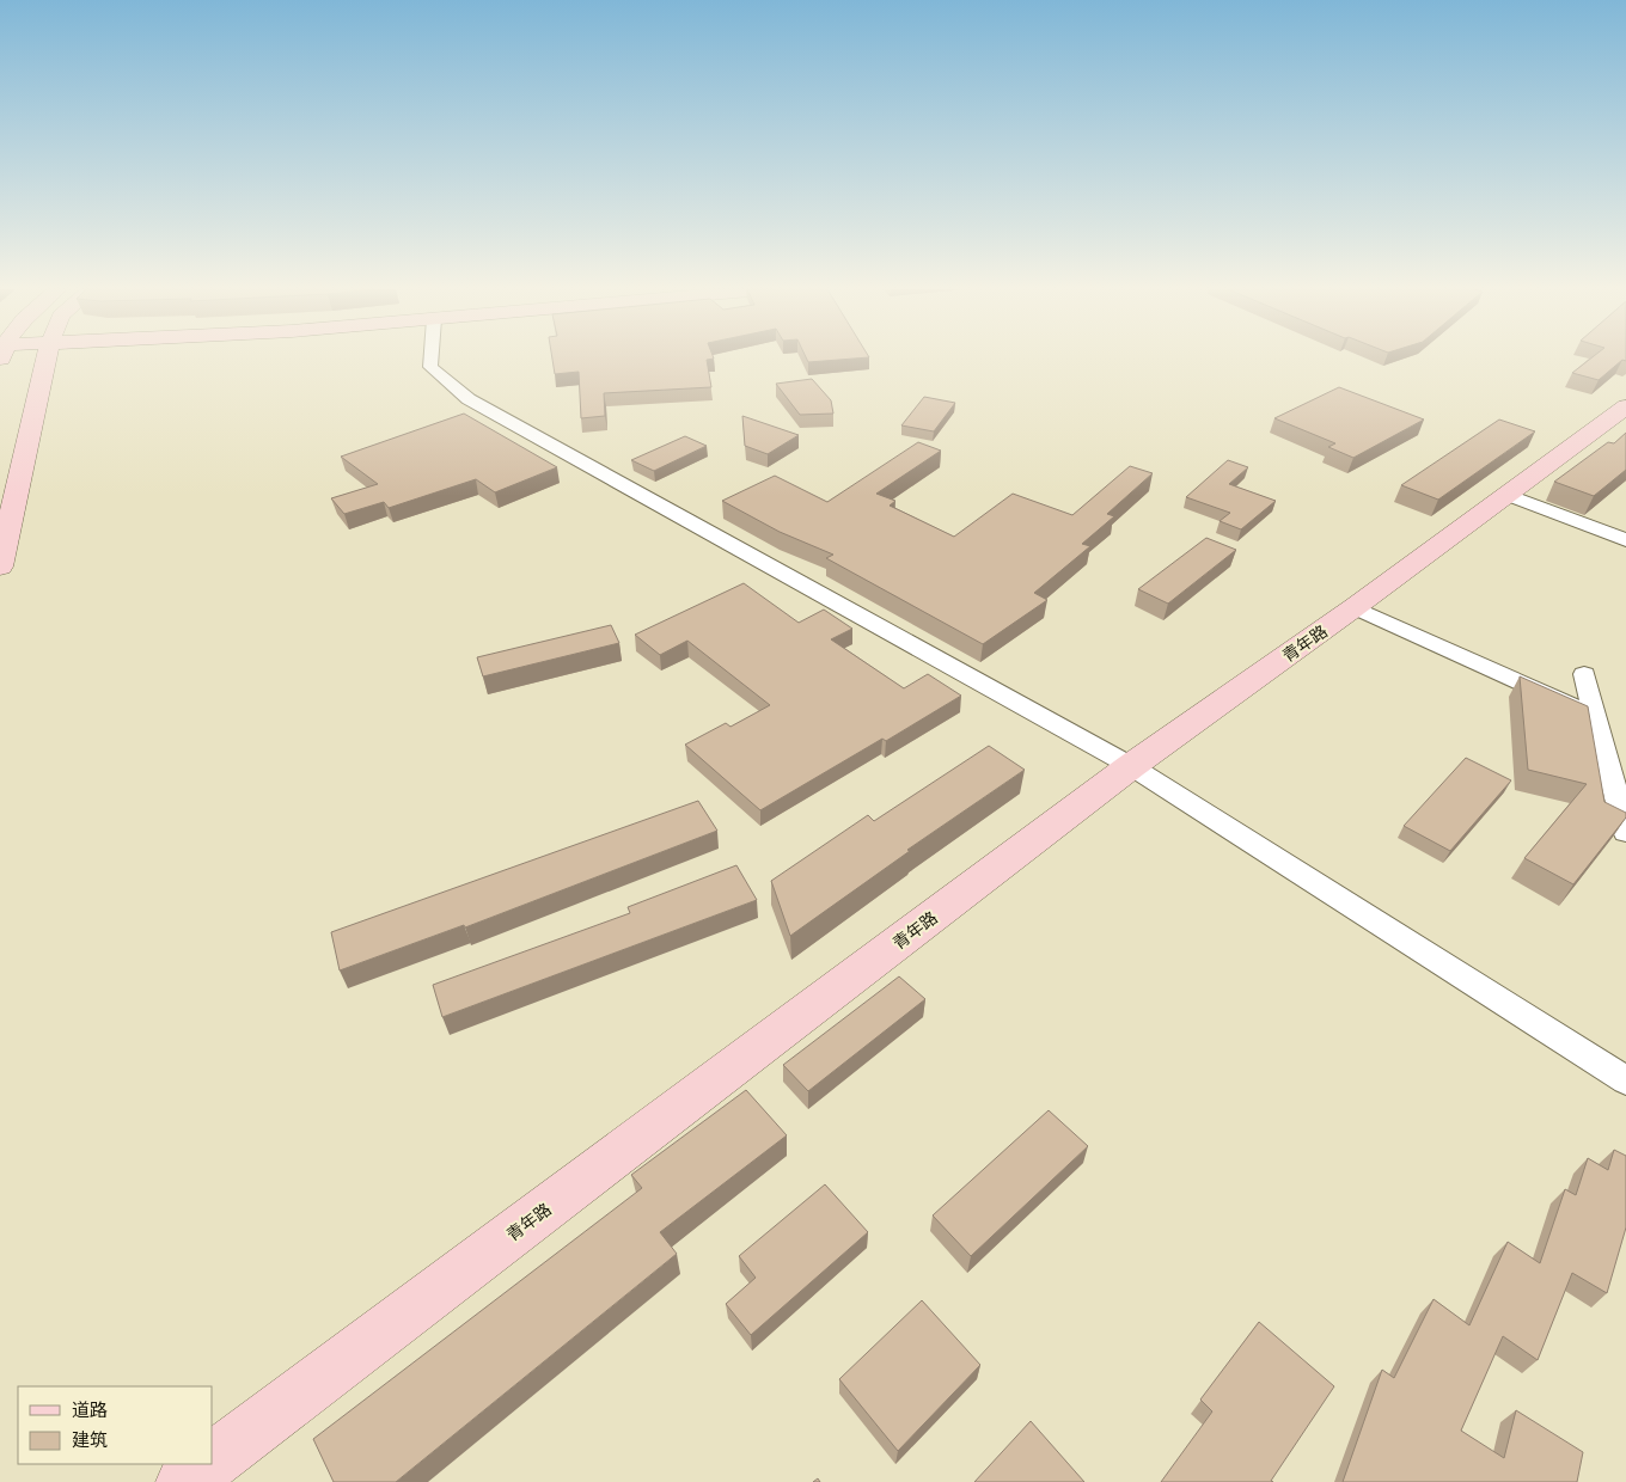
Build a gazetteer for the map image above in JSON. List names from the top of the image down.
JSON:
{
  "streets": {
    "main road": ["青年路"]
  },
  "legend": ["道路", "建筑"]
}
